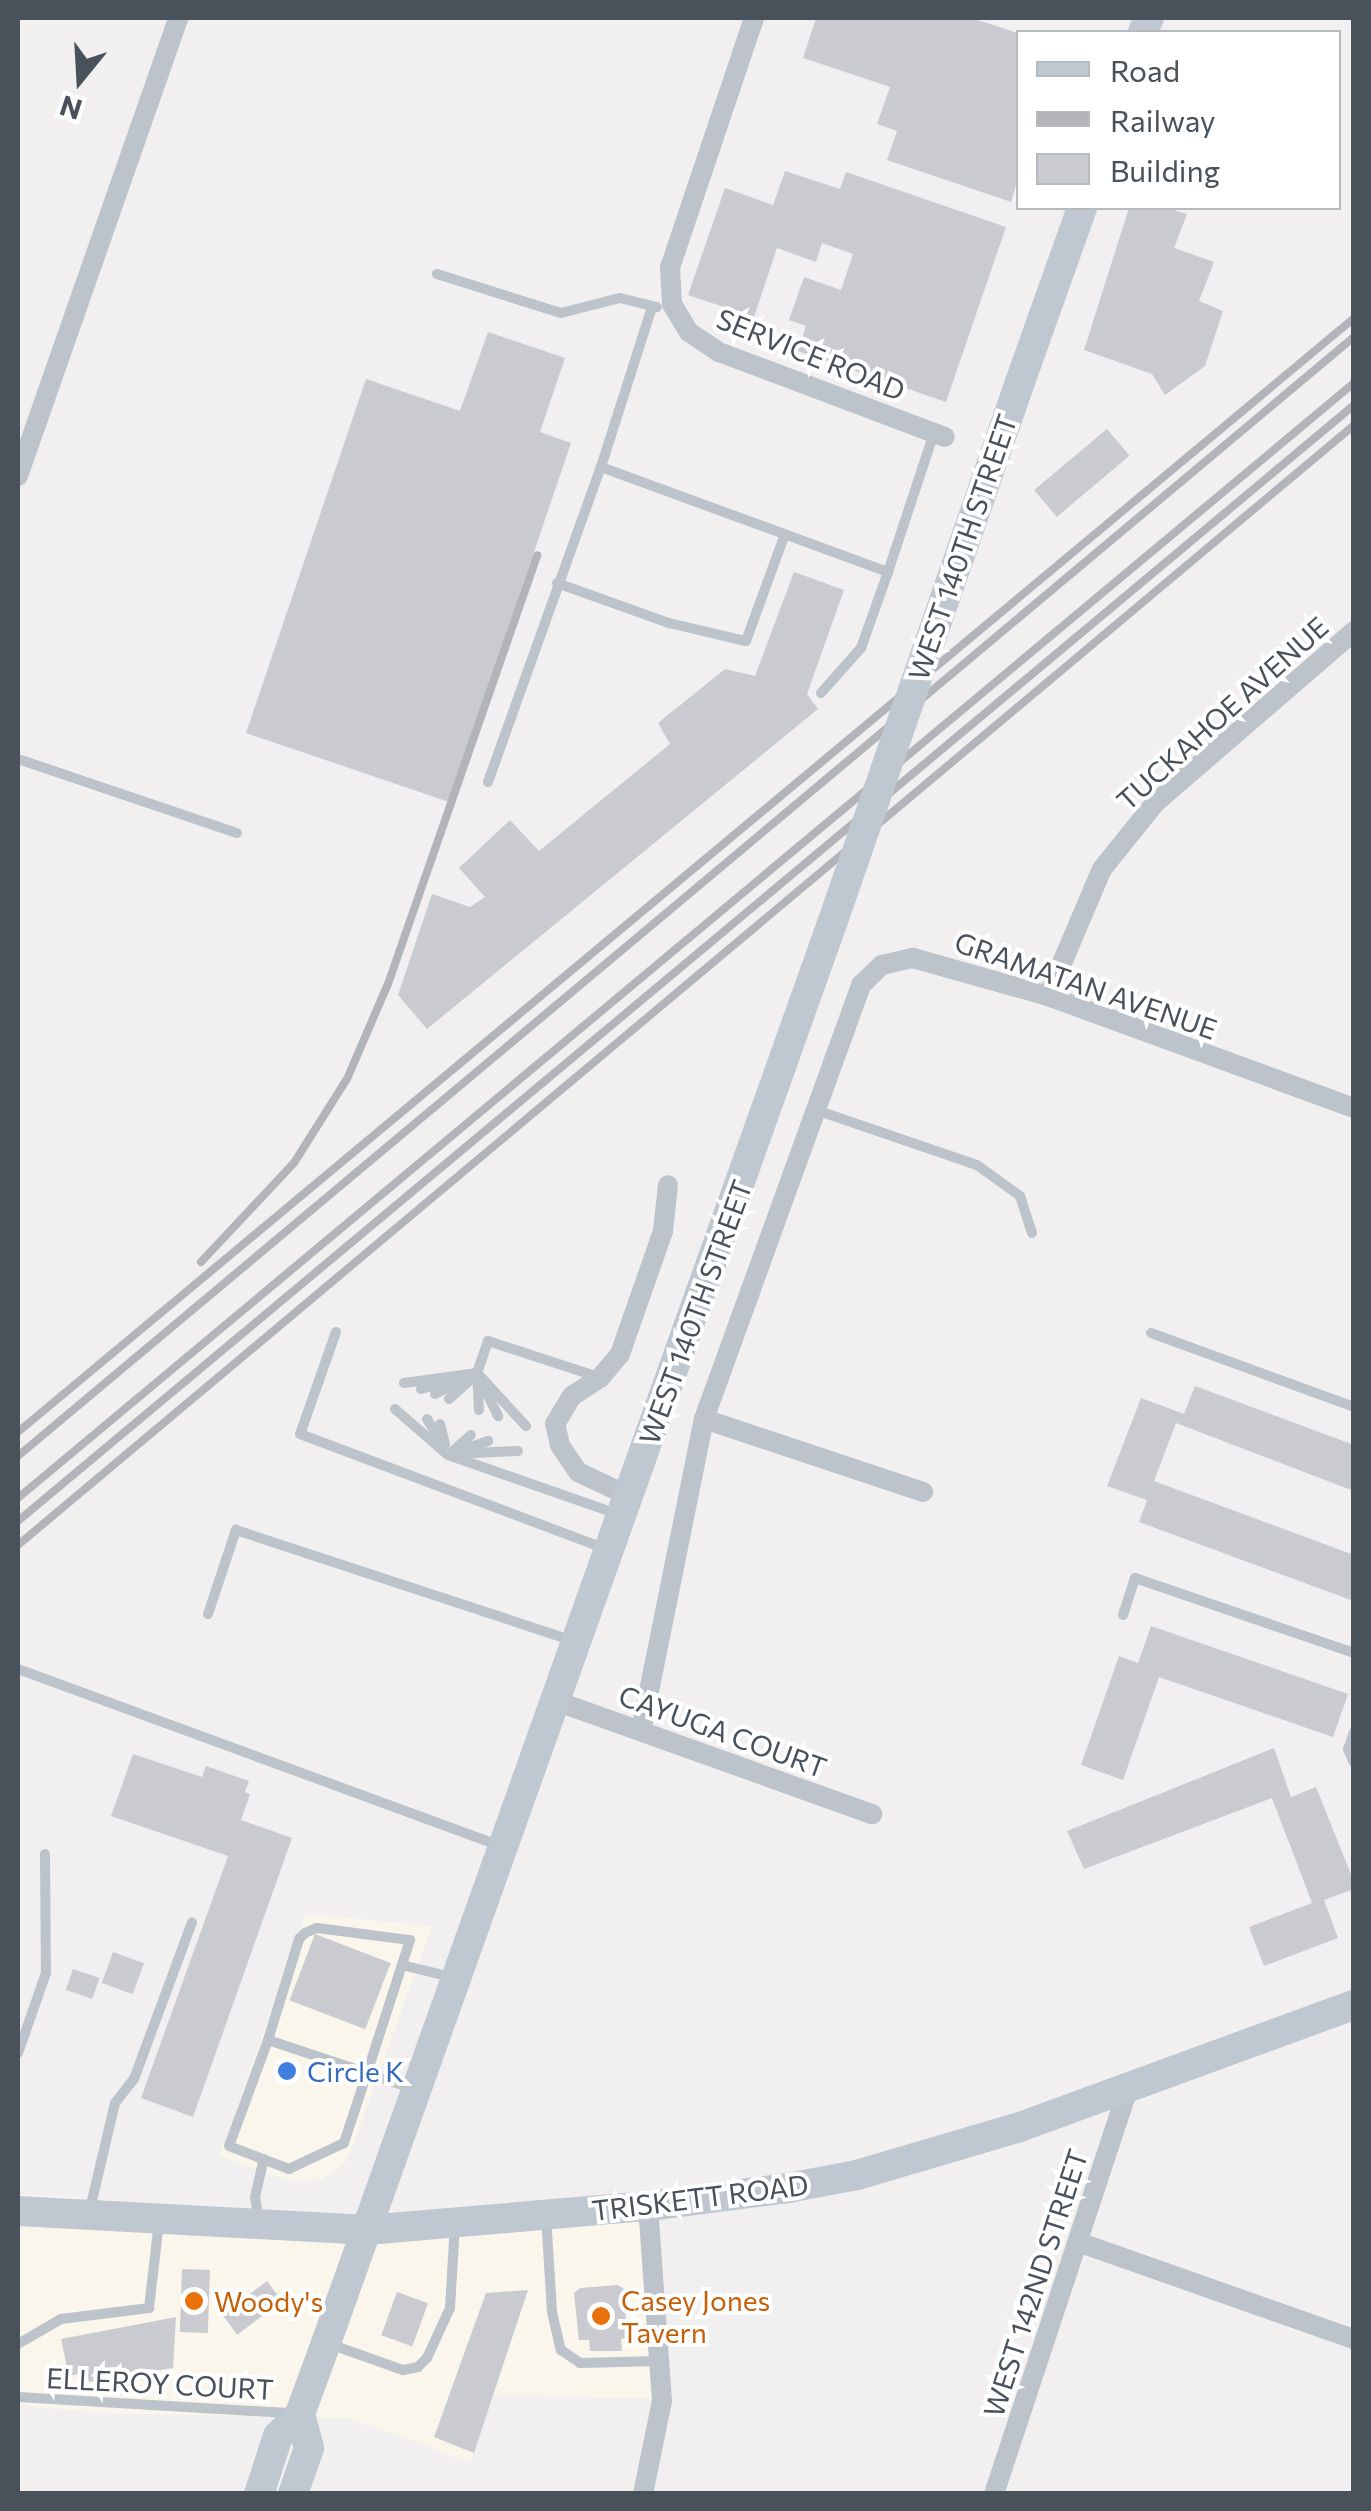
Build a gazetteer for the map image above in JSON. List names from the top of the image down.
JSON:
{
  "streets": {
    "main road": ["WEST 140TH STREET", "TRISKETT ROAD"],
    "street": [
      "SERVICE ROAD",
      "TUCKAHOE AVENUE",
      "GRAMATAN AVENUE",
      "CAYUGA COURT",
      "WEST 142ND STREET"
    ],
    "lane": ["ELLEROY COURT"]
  },
  "crossings": [
    ["WEST 140TH STREET", "CAYUGA COURT"],
    ["WEST 140TH STREET", "TRISKETT ROAD"],
    ["WEST 140TH STREET", "ELLEROY COURT"],
    ["TUCKAHOE AVENUE", "GRAMATAN AVENUE"],
    ["GRAMATAN AVENUE", "CAYUGA COURT"],
    ["TRISKETT ROAD", "WEST 142ND STREET"]
  ],
  "places": ["Circle K", "Woody's", "Casey Jones Tavern"],
  "legend": ["Road", "Railway", "Building"],
  "north": "bottom"
}
